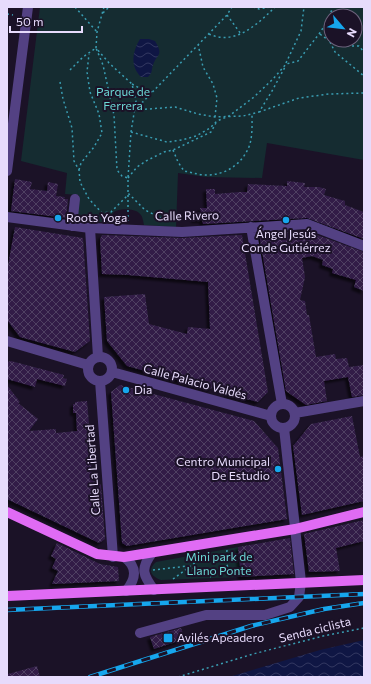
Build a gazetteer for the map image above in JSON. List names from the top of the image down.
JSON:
{
  "streets": {
    "street": ["Calle Rivero", "Calle Palacio Valdés", "Calle La Libertad"],
    "path": ["Senda ciclista"]
  },
  "crossings": [
    ["Calle Palacio Valdés", "Calle La Libertad"]
  ],
  "parks": ["Parque de Ferrera", "Mini park de Llano Ponte"],
  "places": {
    "other": [
      "Roots Yoga",
      "Ángel Jesús Conde Gutiérrez",
      "Dia",
      "Centro Municipal De Estudio"
    ],
    "transit": ["Avilés Apeadero"]
  },
  "scale_bar": "50 m",
  "north": "bottom right"
}
